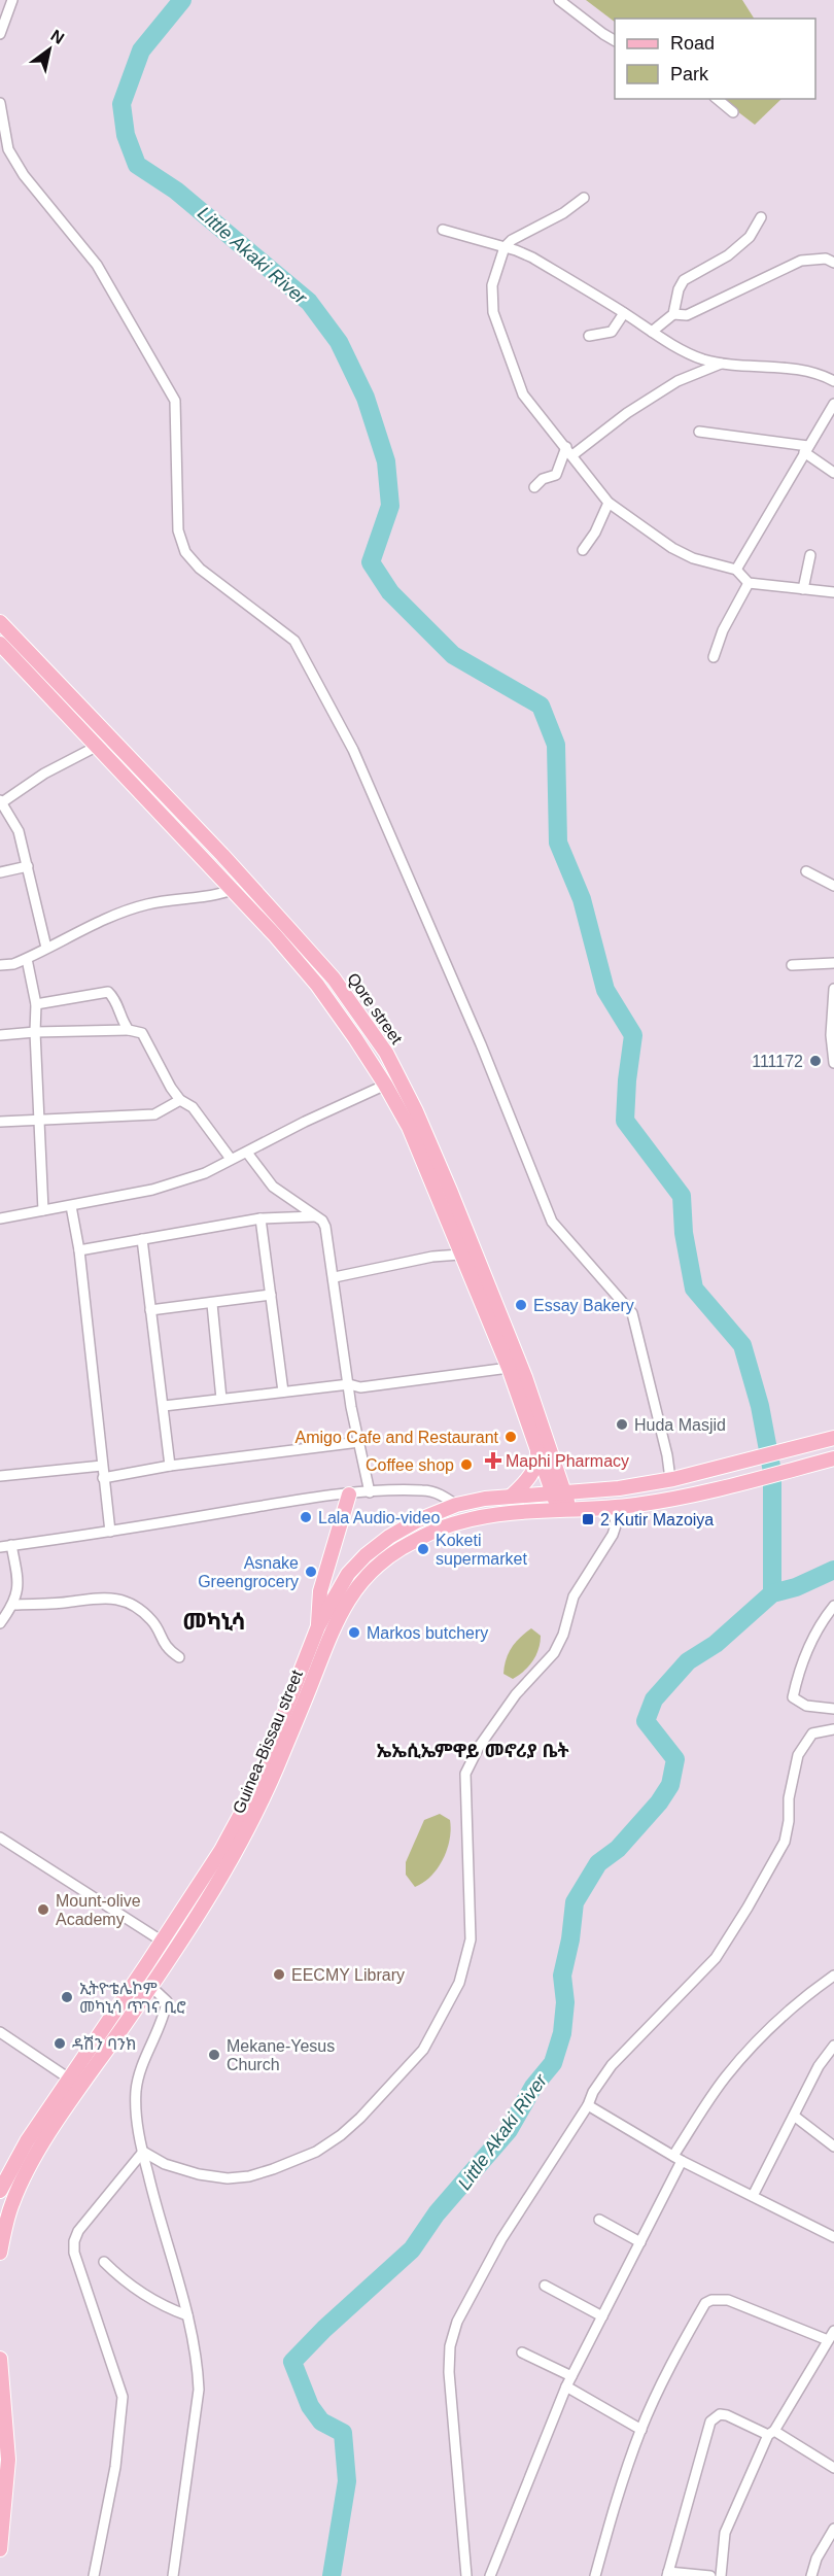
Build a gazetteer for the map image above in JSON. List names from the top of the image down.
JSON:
{
  "streets": {
    "main road": ["Qore street", "Guinea-Bissau street"]
  },
  "crossings": [
    ["Qore street", "Guinea-Bissau street"]
  ],
  "districts": ["መካኒሳ", "ኤኤሲኤምዋይ መኖሪያ ቤት"],
  "water": ["Little Akaki River"],
  "places": {
    "other": [
      "111172",
      "Essay Bakery",
      "Huda Masjid",
      "Amigo Cafe and Restaurant",
      "Coffee shop",
      "Lala Audio-video",
      "Koketi supermarket",
      "Asnake Greengrocery",
      "Markos butchery",
      "Mount-olive Academy",
      "EECMY Library",
      "ኢትዮቴሌኮም መካኒሳ ጥገና ቢሮ",
      "ዳሽን ባንክ",
      "Mekane-Yesus Church"
    ],
    "health": ["Maphi Pharmacy"],
    "transit": ["2 Kutir Mazoiya"]
  },
  "legend": ["Road", "Park"],
  "north": "top right"
}
